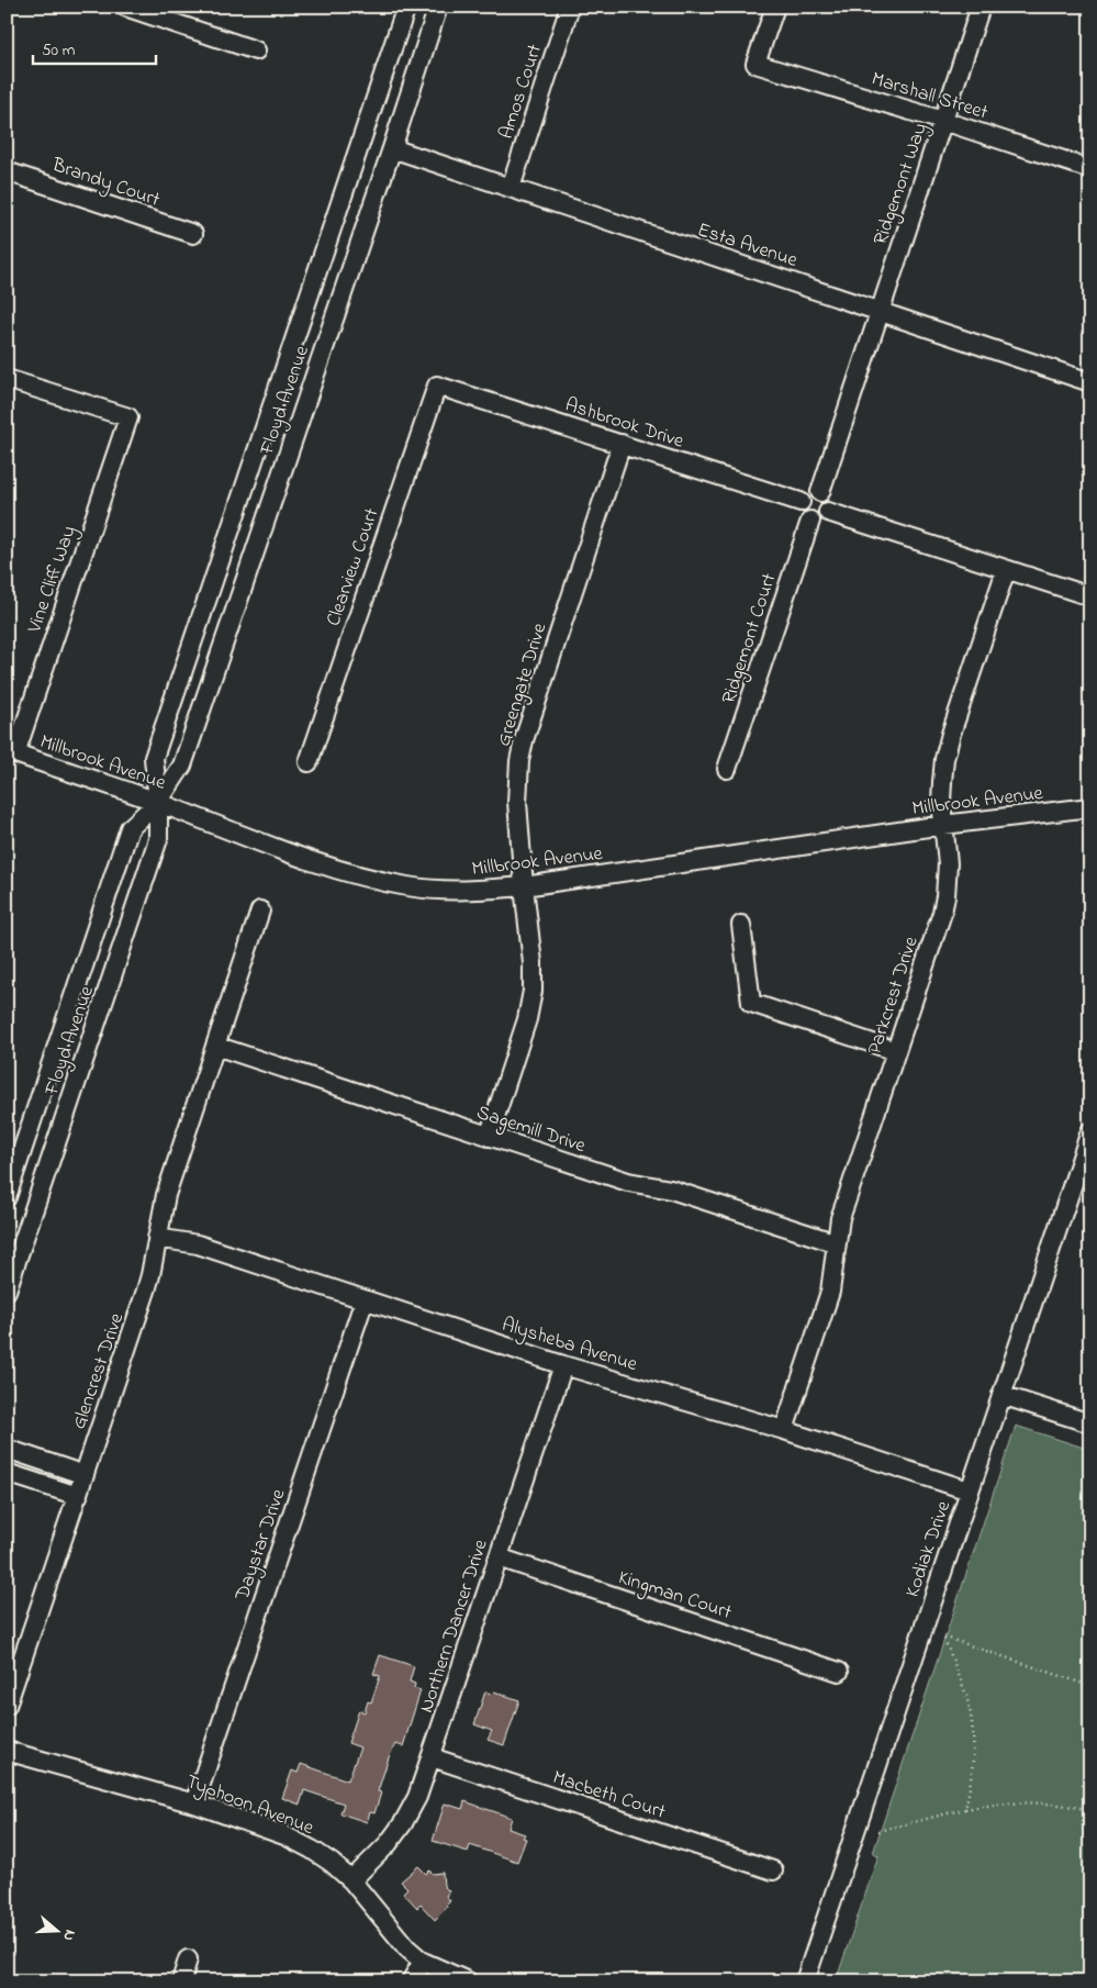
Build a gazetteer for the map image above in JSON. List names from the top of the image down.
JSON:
{
  "streets": {
    "street": [
      "Amos Court",
      "Marshall Street",
      "Brandy Court",
      "Ridgemont Way",
      "Esta Avenue",
      "Floyd Avenue",
      "Ashbrook Drive",
      "Clearview Court",
      "Vine Cliff Way",
      "Ridgemont Court",
      "Greengate Drive",
      "Millbrook Avenue",
      "Parkcrest Drive",
      "Sagemill Drive",
      "Alysheba Avenue",
      "Glencrest Drive",
      "Daystar Drive",
      "Kodiak Drive",
      "Kingman Court",
      "Northern Dancer Drive",
      "Macbeth Court",
      "Typhoon Avenue"
    ]
  },
  "crossings": [
    ["Amos Court", "Esta Avenue"],
    ["Marshall Street", "Ridgemont Way"],
    ["Ridgemont Way", "Esta Avenue"],
    ["Esta Avenue", "Floyd Avenue"],
    ["Floyd Avenue", "Millbrook Avenue"],
    ["Ashbrook Drive", "Clearview Court"],
    ["Ashbrook Drive", "Ridgemont Court"],
    ["Ashbrook Drive", "Greengate Drive"],
    ["Vine Cliff Way", "Millbrook Avenue"],
    ["Greengate Drive", "Millbrook Avenue"],
    ["Greengate Drive", "Sagemill Drive"],
    ["Millbrook Avenue", "Parkcrest Drive"],
    ["Parkcrest Drive", "Sagemill Drive"],
    ["Parkcrest Drive", "Alysheba Avenue"],
    ["Sagemill Drive", "Glencrest Drive"],
    ["Alysheba Avenue", "Glencrest Drive"],
    ["Alysheba Avenue", "Daystar Drive"],
    ["Alysheba Avenue", "Kodiak Drive"],
    ["Alysheba Avenue", "Northern Dancer Drive"],
    ["Daystar Drive", "Typhoon Avenue"],
    ["Kingman Court", "Northern Dancer Drive"],
    ["Northern Dancer Drive", "Macbeth Court"],
    ["Northern Dancer Drive", "Typhoon Avenue"]
  ],
  "scale_bar": "50 m",
  "north": "right"
}
